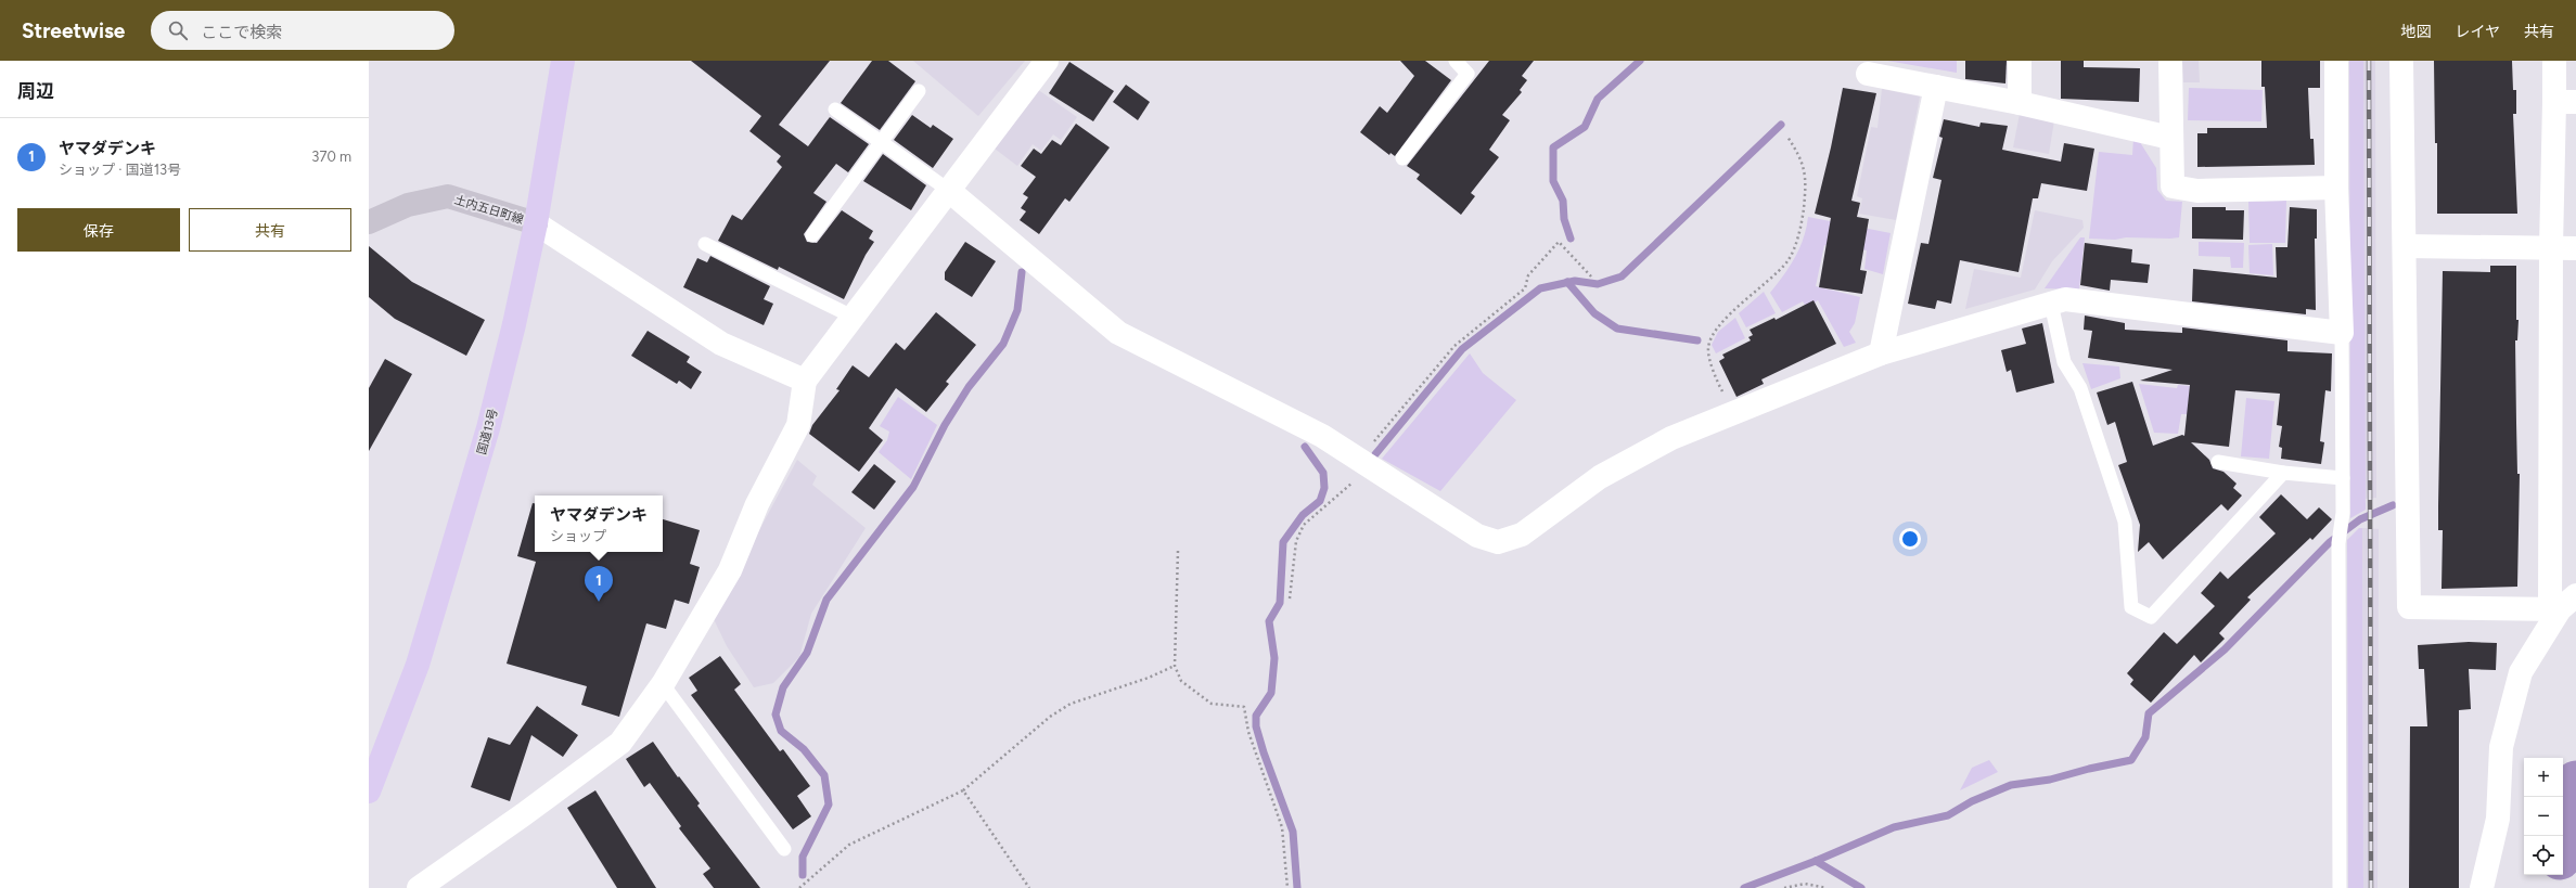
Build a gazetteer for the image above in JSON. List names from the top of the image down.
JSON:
{
  "streets": {
    "highway": ["国道13号"],
    "main road": ["土内五日町線"]
  },
  "crossings": [
    ["土内五日町線", "国道13号"]
  ],
  "page": {
    "header": "Streetwise",
    "search": "ここで検索",
    "nav": ["地図", "レイヤ", "共有"],
    "heading": "周辺",
    "list": [
      {
        "mark": "1",
        "name": "ヤマダデンキ",
        "note": "ショップ · 国道13号",
        "value": "370 m"
      }
    ],
    "buttons": ["保存", "共有"],
    "popup": ["ヤマダデンキ", "ショップ"],
    "pins": "1",
    "map_buttons": ["+", "−"]
  }
}
